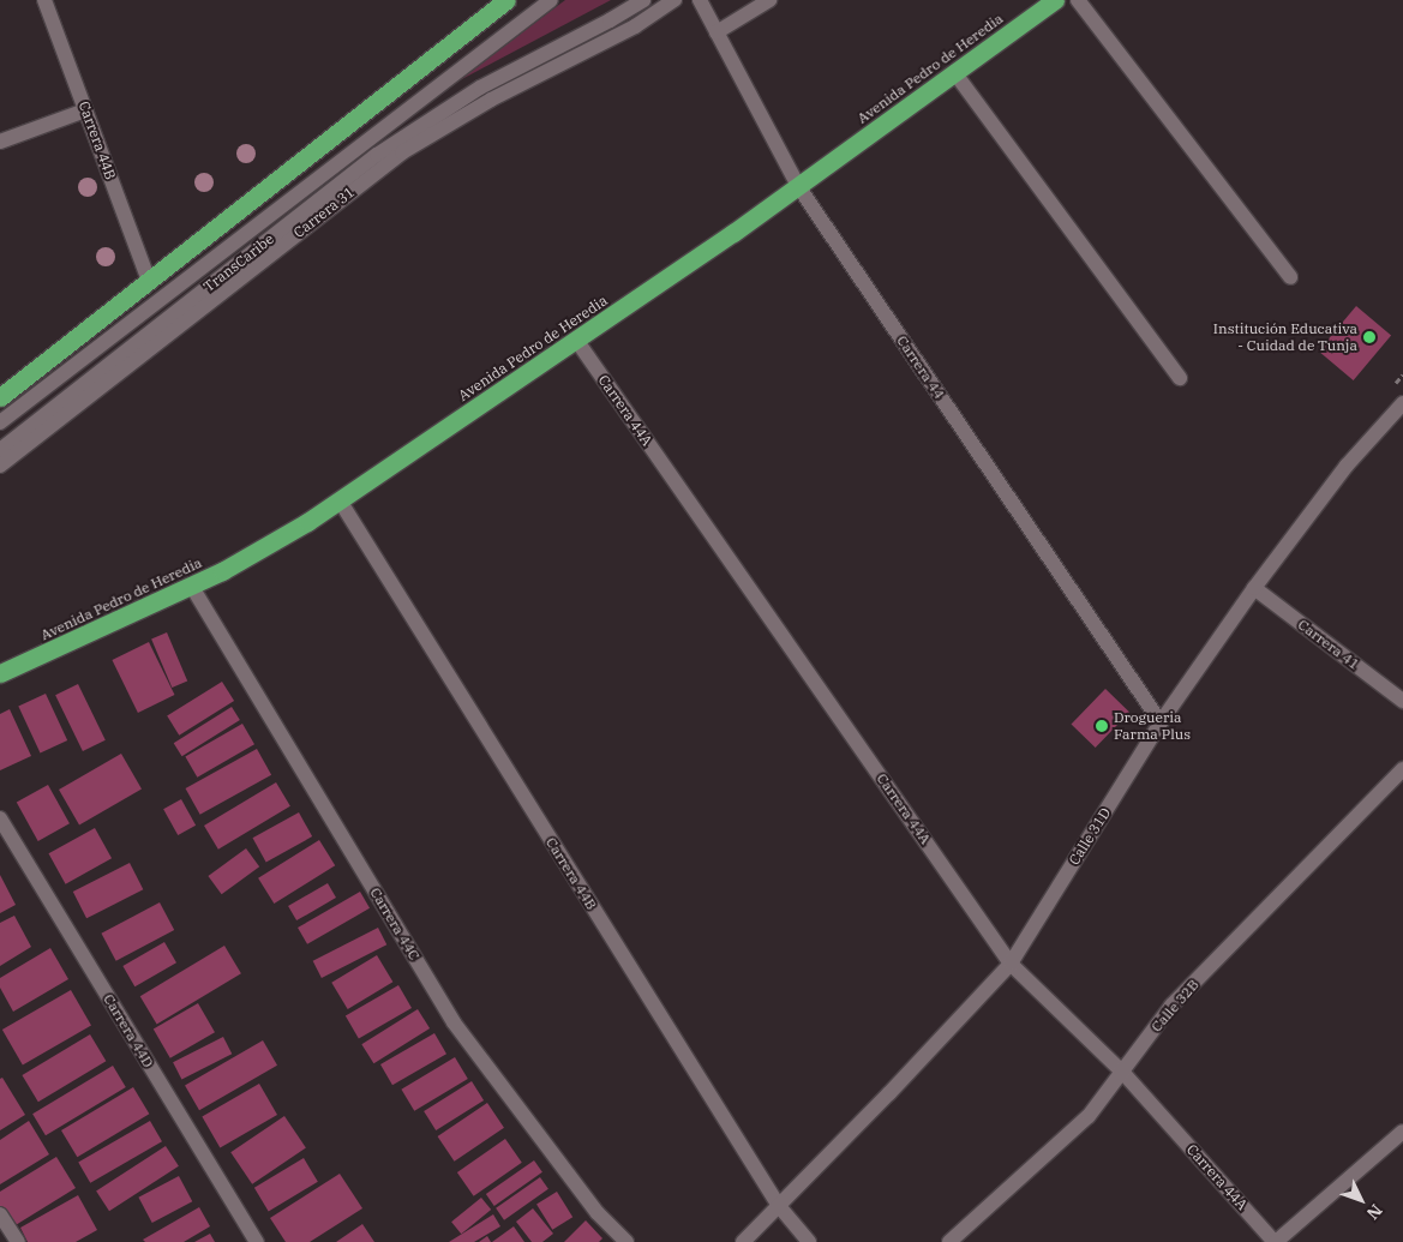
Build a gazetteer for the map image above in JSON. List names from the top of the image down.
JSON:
{
  "streets": {
    "highway": ["Avenida Pedro de Heredia"],
    "street": [
      "Carrera 44B",
      "Carrera 31",
      "TransCaribe",
      "Carrera 44",
      "Carrera 44A",
      "Carrera 41",
      "Calle 31D",
      "Carrera 44C",
      "Calle 32B",
      "Carrera 44D"
    ]
  },
  "crossings": [
    ["Avenida Pedro de Heredia", "Carrera 44B"],
    ["Avenida Pedro de Heredia", "Carrera 44"],
    ["Avenida Pedro de Heredia", "Carrera 44A"],
    ["Avenida Pedro de Heredia", "Carrera 44C"],
    ["Carrera 44B", "Calle 31D"],
    ["Carrera 44", "Calle 31D"],
    ["Carrera 44A", "Calle 31D"],
    ["Carrera 44A", "Calle 32B"],
    ["Carrera 41", "Calle 31D"]
  ],
  "places": ["Institución Educativa - Cuidad de Tunja", "Drogueria Farma Plus"],
  "north": "bottom right"
}
